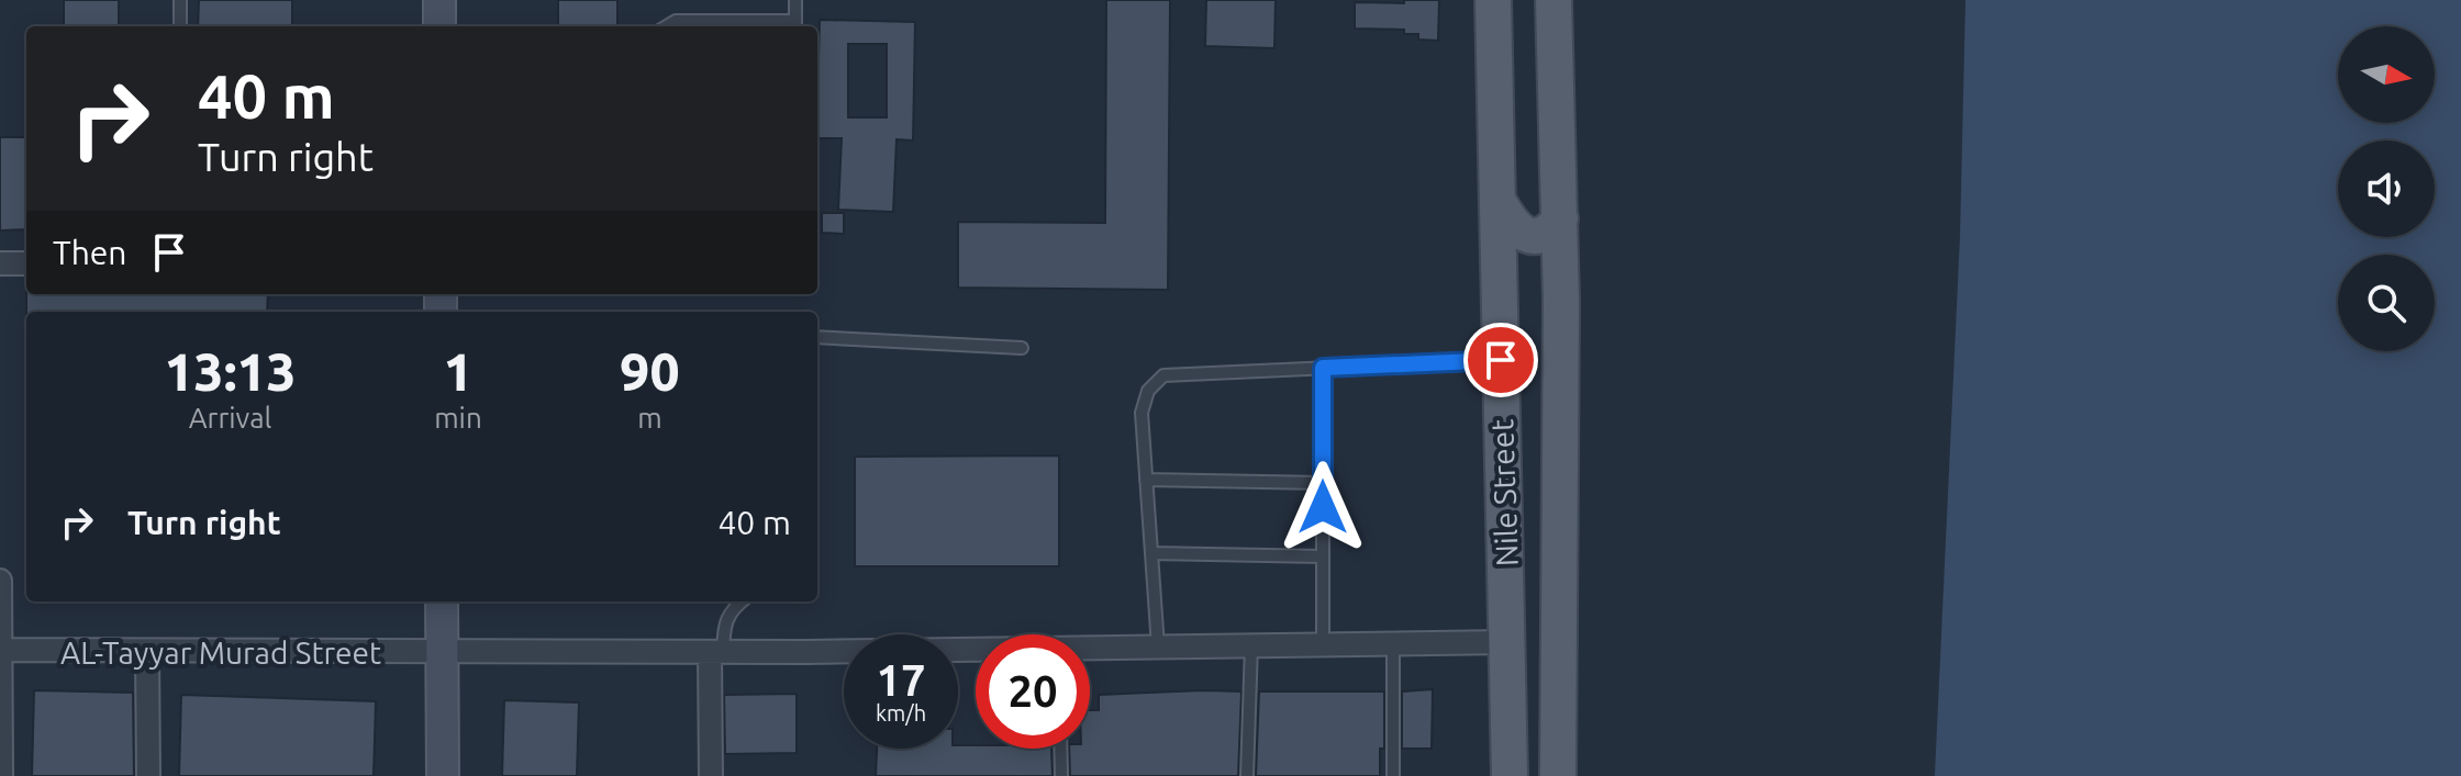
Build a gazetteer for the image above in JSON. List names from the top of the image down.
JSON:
{
  "streets": {
    "main road": ["Nile Street"],
    "street": ["AL-Tayyar Murad Street"]
  },
  "crossings": [
    ["Nile Street", "AL-Tayyar Murad Street"]
  ],
  "north": "right",
  "page": {
    "turn": ["40 m", "Turn right"],
    "then": "Then",
    "eta": [
      "13:13",
      "Arrival",
      "1",
      "min",
      "90",
      "m"
    ],
    "list": [
      {
        "name": "Turn right",
        "value": "40 m"
      }
    ],
    "speed": "17 km/h",
    "limit": "20"
  }
}
